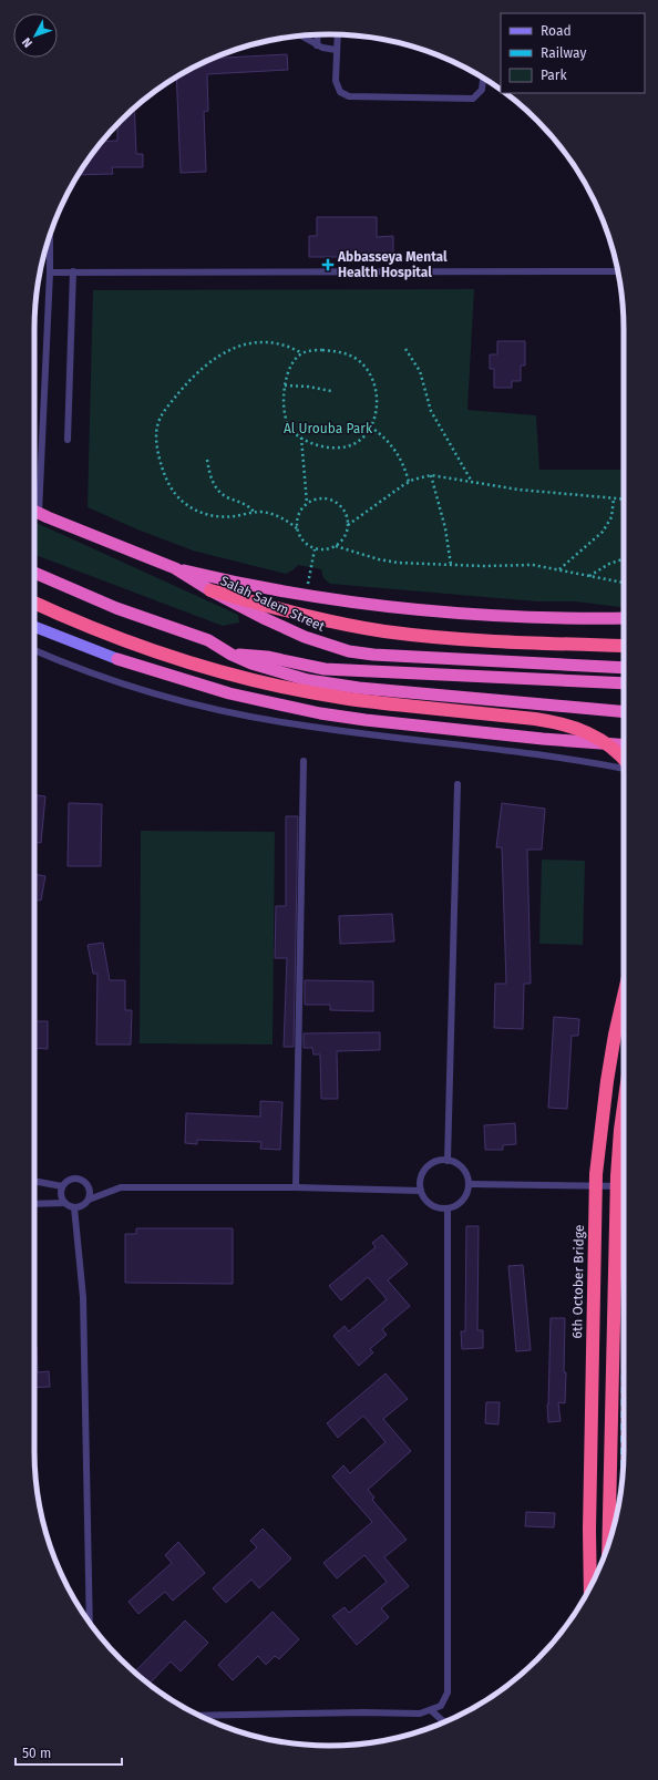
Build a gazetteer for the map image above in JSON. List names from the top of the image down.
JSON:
{
  "streets": {
    "highway": ["Salah Salem Street", "6th October Bridge"]
  },
  "parks": ["Al Urouba Park"],
  "places": {
    "health": ["Abbasseya Mental Health Hospital"]
  },
  "legend": ["Road", "Railway", "Park"],
  "scale_bar": "50 m",
  "north": "bottom left"
}
